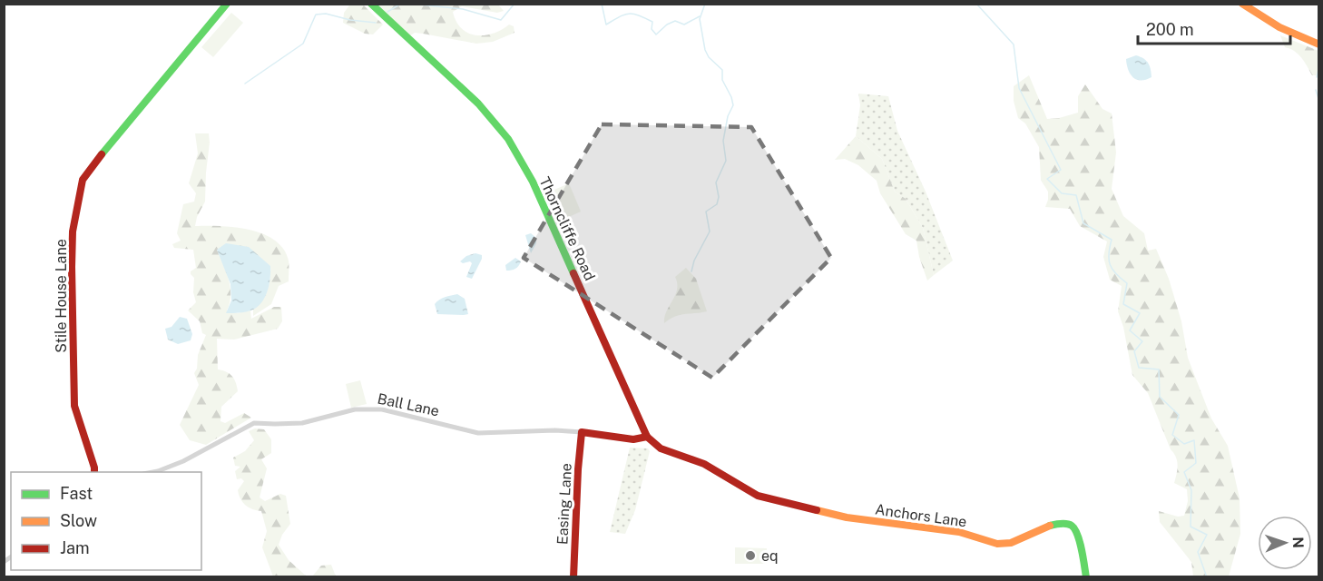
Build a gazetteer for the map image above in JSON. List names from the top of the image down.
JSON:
{
  "streets": {
    "main road": [
      "Thorncliffe Road",
      "Stile House Lane",
      "Ball Lane",
      "Easing Lane",
      "Anchors Lane"
    ]
  },
  "crossings": [
    ["Thorncliffe Road", "Ball Lane"],
    ["Thorncliffe Road", "Anchors Lane"],
    ["Ball Lane", "Easing Lane"],
    ["Ball Lane", "Anchors Lane"]
  ],
  "places": ["eq"],
  "legend": ["Fast", "Slow", "Jam"],
  "scale_bar": "200 m",
  "north": "right"
}
